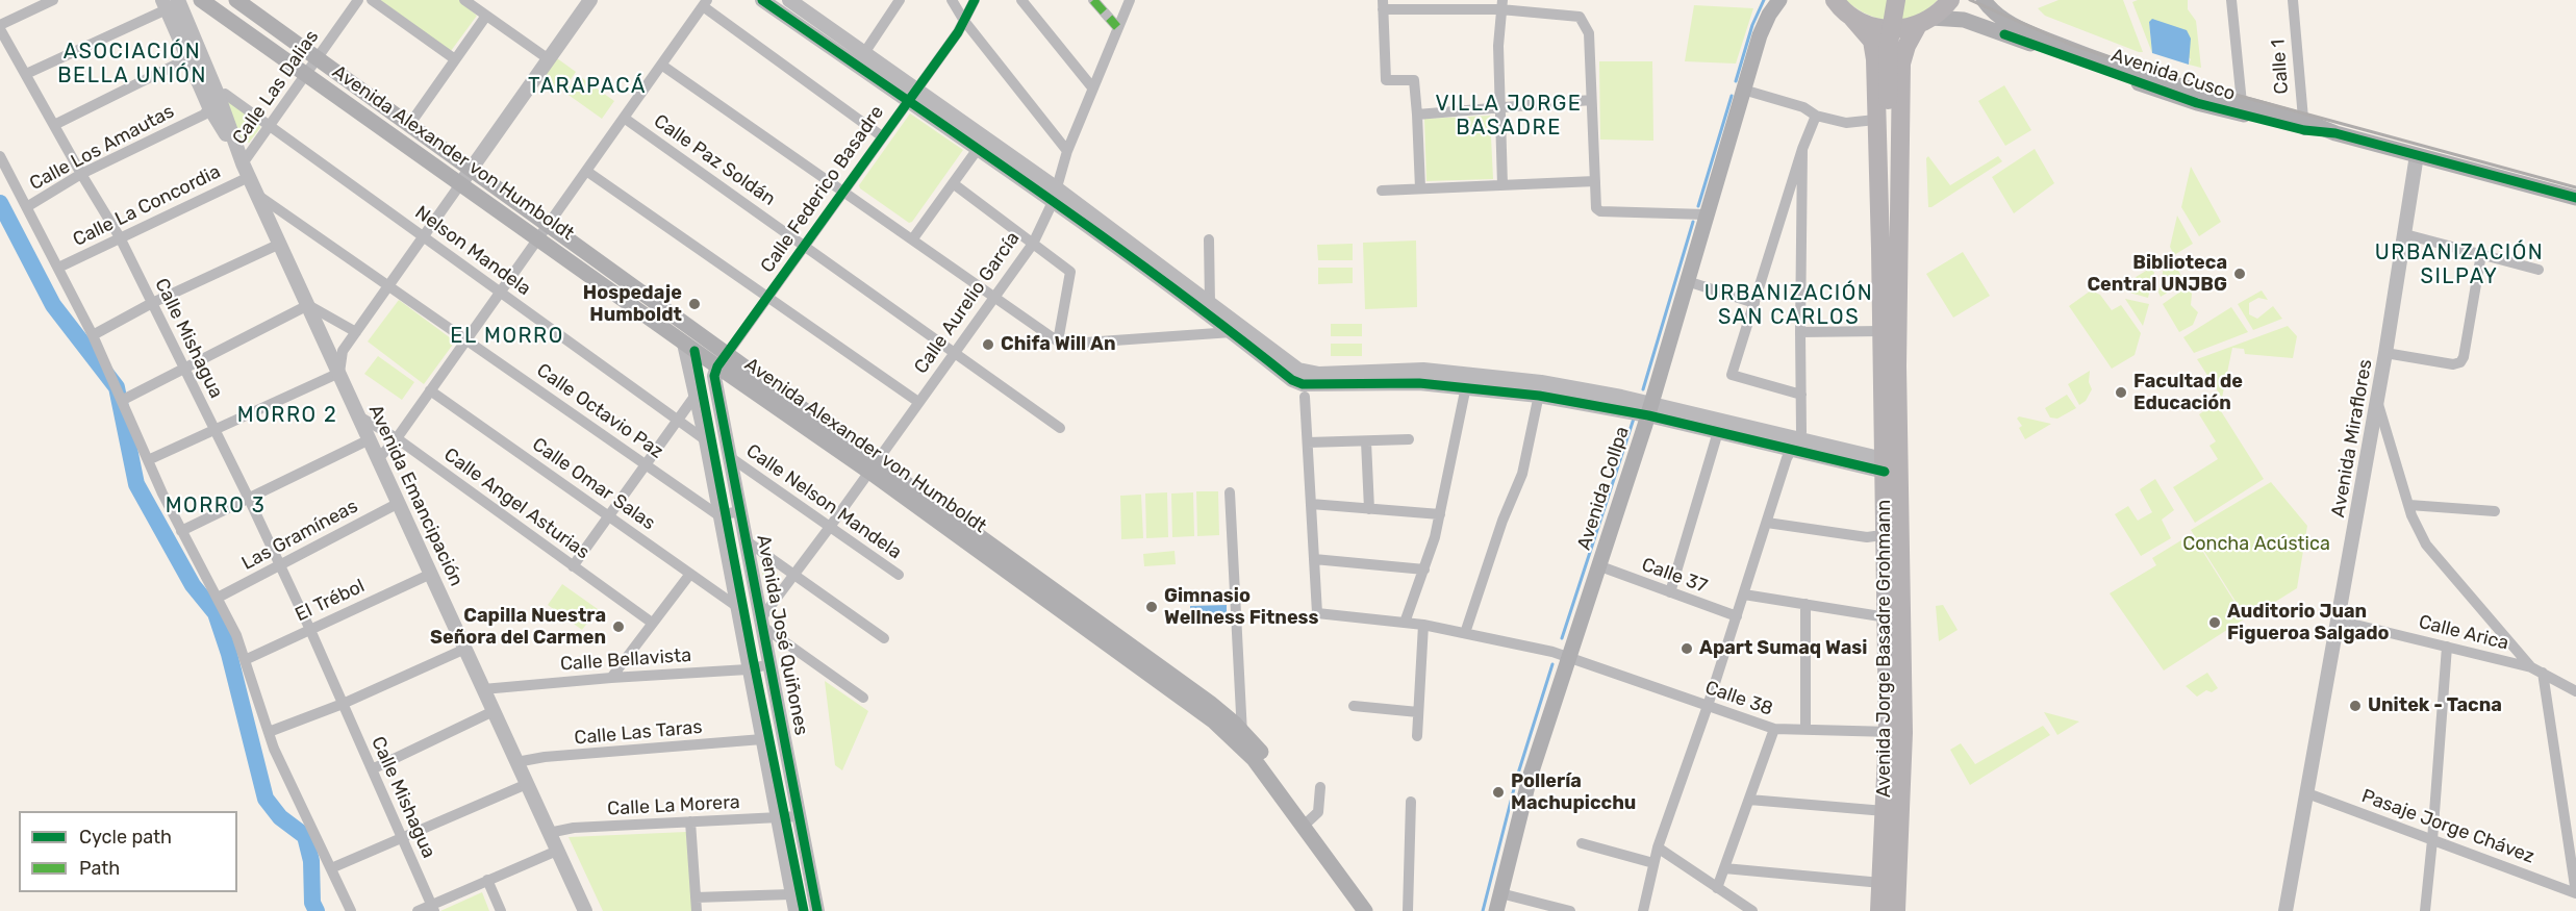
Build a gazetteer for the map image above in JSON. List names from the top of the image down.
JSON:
{
  "streets": {
    "highway": ["Avenida Jorge Basadre Grohmann"],
    "main road": ["Avenida Cusco", "Avenida Alexander von Humboldt", "Avenida Collpa"],
    "street": [
      "Calle 1",
      "Calle Las Dalias",
      "Calle Los Amautas",
      "Calle Paz Soldán",
      "Calle Federico Basadre",
      "Calle La Concordia",
      "Nelson Mandela",
      "Calle Aurelio García",
      "Calle Mishagua",
      "Calle Octavio Paz",
      "Avenida Miraflores",
      "Calle Omar Salas",
      "Avenida Emancipación",
      "Calle Nelson Mandela",
      "Calle Angel Asturias",
      "Las Gramíneas",
      "Calle 37",
      "El Trébol",
      "Calle Arica",
      "Avenida José Quiñones",
      "Calle Bellavista",
      "Calle 38",
      "Calle Las Taras",
      "Calle La Morera",
      "Pasaje Jorge Chávez"
    ]
  },
  "crossings": [
    ["Calle 1", "Avenida Cusco"],
    ["Avenida Cusco", "Avenida Miraflores"],
    ["Avenida Cusco", "Avenida Jorge Basadre Grohmann"],
    ["Calle Las Dalias", "Avenida Alexander von Humboldt"],
    ["Calle Las Dalias", "Calle La Concordia"],
    ["Calle Las Dalias", "Nelson Mandela"],
    ["Calle Las Dalias", "Avenida Emancipación"],
    ["Calle Los Amautas", "Nelson Mandela"],
    ["Calle Los Amautas", "Calle Mishagua"],
    ["Calle Los Amautas", "Avenida Emancipación"],
    ["Avenida Alexander von Humboldt", "Calle Federico Basadre"],
    ["Avenida Alexander von Humboldt", "Calle Aurelio García"],
    ["Avenida Alexander von Humboldt", "Avenida José Quiñones"],
    ["Calle Paz Soldán", "Calle Federico Basadre"],
    ["Calle Paz Soldán", "Calle Aurelio García"],
    ["Calle Federico Basadre", "Avenida José Quiñones"],
    ["Calle La Concordia", "Calle Mishagua"],
    ["Calle La Concordia", "Avenida Emancipación"],
    ["Nelson Mandela", "Avenida Emancipación"],
    ["Nelson Mandela", "Avenida José Quiñones"],
    ["Calle Aurelio García", "Calle Nelson Mandela"],
    ["Calle Aurelio García", "Avenida José Quiñones"],
    ["Calle Mishagua", "Las Gramíneas"],
    ["Calle Mishagua", "El Trébol"],
    ["Calle Octavio Paz", "Avenida Emancipación"],
    ["Calle Octavio Paz", "Avenida José Quiñones"],
    ["Avenida Miraflores", "Calle Arica"],
    ["Avenida Miraflores", "Pasaje Jorge Chávez"],
    ["Calle Omar Salas", "Avenida José Quiñones"],
    ["Avenida Collpa", "Calle 37"],
    ["Avenida Collpa", "Calle 38"],
    ["Avenida Emancipación", "Calle Angel Asturias"],
    ["Avenida Emancipación", "Las Gramíneas"],
    ["Avenida Emancipación", "El Trébol"],
    ["Avenida Emancipación", "Calle Bellavista"],
    ["Avenida Emancipación", "Calle Las Taras"],
    ["Avenida Emancipación", "Calle La Morera"],
    ["Calle Nelson Mandela", "Avenida José Quiñones"],
    ["Avenida José Quiñones", "Calle Bellavista"],
    ["Avenida José Quiñones", "Calle Las Taras"],
    ["Avenida José Quiñones", "Calle La Morera"],
    ["Avenida Jorge Basadre Grohmann", "Calle 38"]
  ],
  "districts": [
    "ASOCIACIÓN BELLA UNIÓN",
    "TARAPACÁ",
    "VILLA JORGE BASADRE",
    "URBANIZACIÓN SILPAY",
    "URBANIZACIÓN SAN CARLOS",
    "EL MORRO",
    "MORRO 2",
    "MORRO 3"
  ],
  "parks": ["Concha Acústica"],
  "places": [
    "Biblioteca Central UNJBG",
    "Hospedaje Humboldt",
    "Chifa Will An",
    "Facultad de Educación",
    "Gimnasio Wellness Fitness",
    "Auditorio Juan Figueroa Salgado",
    "Capilla Nuestra Señora del Carmen",
    "Apart Sumaq Wasi",
    "Unitek - Tacna",
    "Pollería Machupicchu"
  ],
  "legend": ["Cycle path", "Path"]
}
